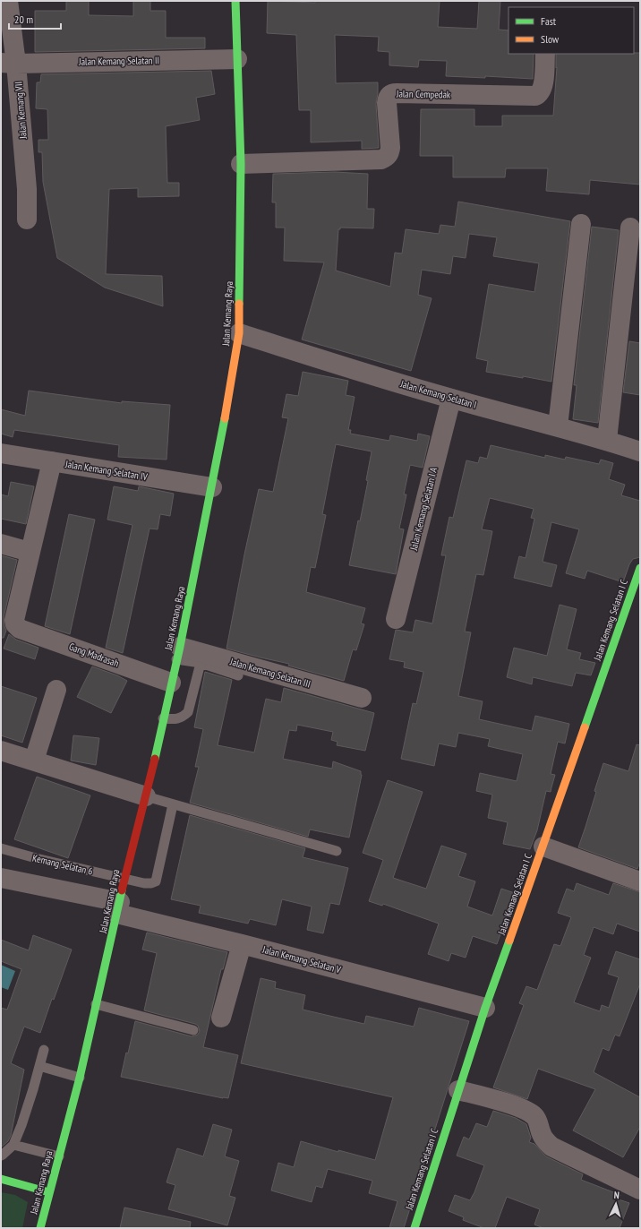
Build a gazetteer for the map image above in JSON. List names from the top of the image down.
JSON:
{
  "streets": {
    "street": [
      "Jalan Kemang Selatan II",
      "Jalan Cempedak",
      "Jalan Kemang VII",
      "Jalan Kemang Raya",
      "Jalan Kemang Selatan I",
      "Jalan Kemang Selatan IV",
      "Jalan Kemang Selatan I A",
      "Jalan Kemang Selatan I C",
      "Gang Madrasah",
      "Jalan Kemang Selatan III",
      "Jalan Kemang Selatan V"
    ],
    "lane": ["Kemang Selatan 6"]
  },
  "crossings": [
    ["Jalan Kemang Selatan II", "Jalan Kemang VII"],
    ["Jalan Kemang Selatan II", "Jalan Kemang Raya"],
    ["Jalan Cempedak", "Jalan Kemang Raya"],
    ["Jalan Kemang Raya", "Jalan Kemang Selatan I"],
    ["Jalan Kemang Raya", "Jalan Kemang Selatan IV"],
    ["Jalan Kemang Raya", "Gang Madrasah"],
    ["Jalan Kemang Raya", "Jalan Kemang Selatan III"],
    ["Jalan Kemang Raya", "Kemang Selatan 6"],
    ["Jalan Kemang Raya", "Jalan Kemang Selatan V"],
    ["Jalan Kemang Selatan I", "Jalan Kemang Selatan I A"],
    ["Jalan Kemang Selatan I C", "Jalan Kemang Selatan V"]
  ],
  "legend": ["Fast", "Slow"],
  "scale_bar": "20 m",
  "north": "top"
}
